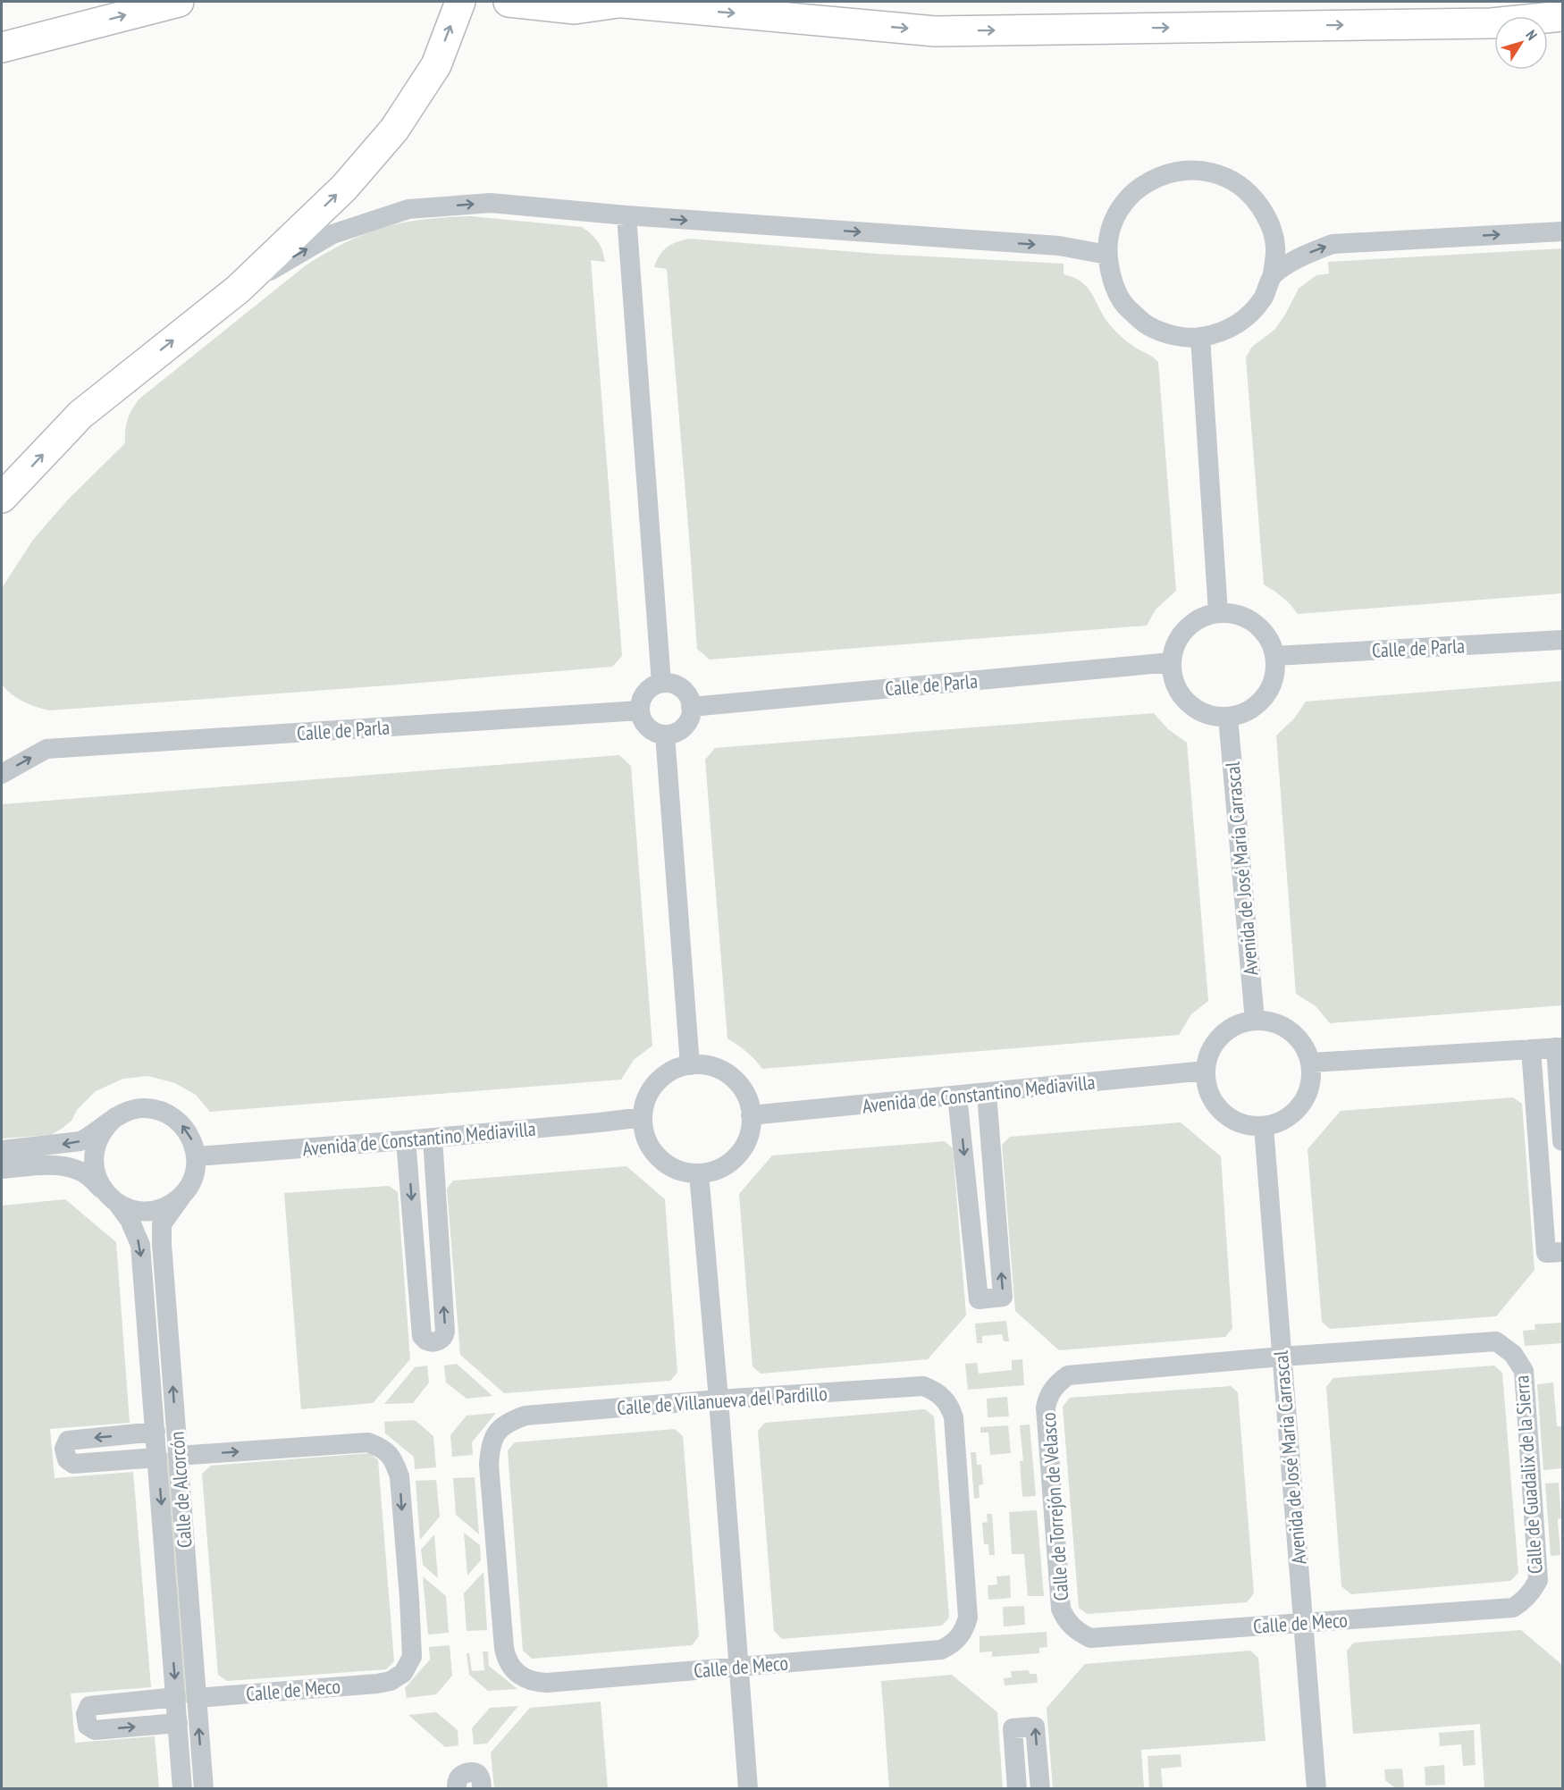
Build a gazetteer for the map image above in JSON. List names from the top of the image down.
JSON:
{
  "streets": {
    "street": [
      "Calle de Parla",
      "Avenida de José María Carrascal",
      "Avenida de Constantino Mediavilla",
      "Calle de Villanueva del Pardillo",
      "Calle de Guadalix de la Sierra",
      "Calle de Alcorcón",
      "Calle de Torrejón de Velasco",
      "Calle de Meco"
    ]
  },
  "crossings": [
    ["Calle de Parla", "Avenida de José María Carrascal"],
    ["Avenida de José María Carrascal", "Avenida de Constantino Mediavilla"],
    ["Avenida de José María Carrascal", "Calle de Guadalix de la Sierra"],
    ["Avenida de José María Carrascal", "Calle de Torrejón de Velasco"],
    ["Avenida de José María Carrascal", "Calle de Meco"],
    ["Avenida de Constantino Mediavilla", "Calle de Alcorcón"],
    ["Calle de Villanueva del Pardillo", "Calle de Meco"],
    ["Calle de Guadalix de la Sierra", "Calle de Torrejón de Velasco"],
    ["Calle de Guadalix de la Sierra", "Calle de Meco"],
    ["Calle de Alcorcón", "Calle de Meco"],
    ["Calle de Torrejón de Velasco", "Calle de Meco"]
  ],
  "one_way": ["Calle de Parla"],
  "north": "top right"
}
